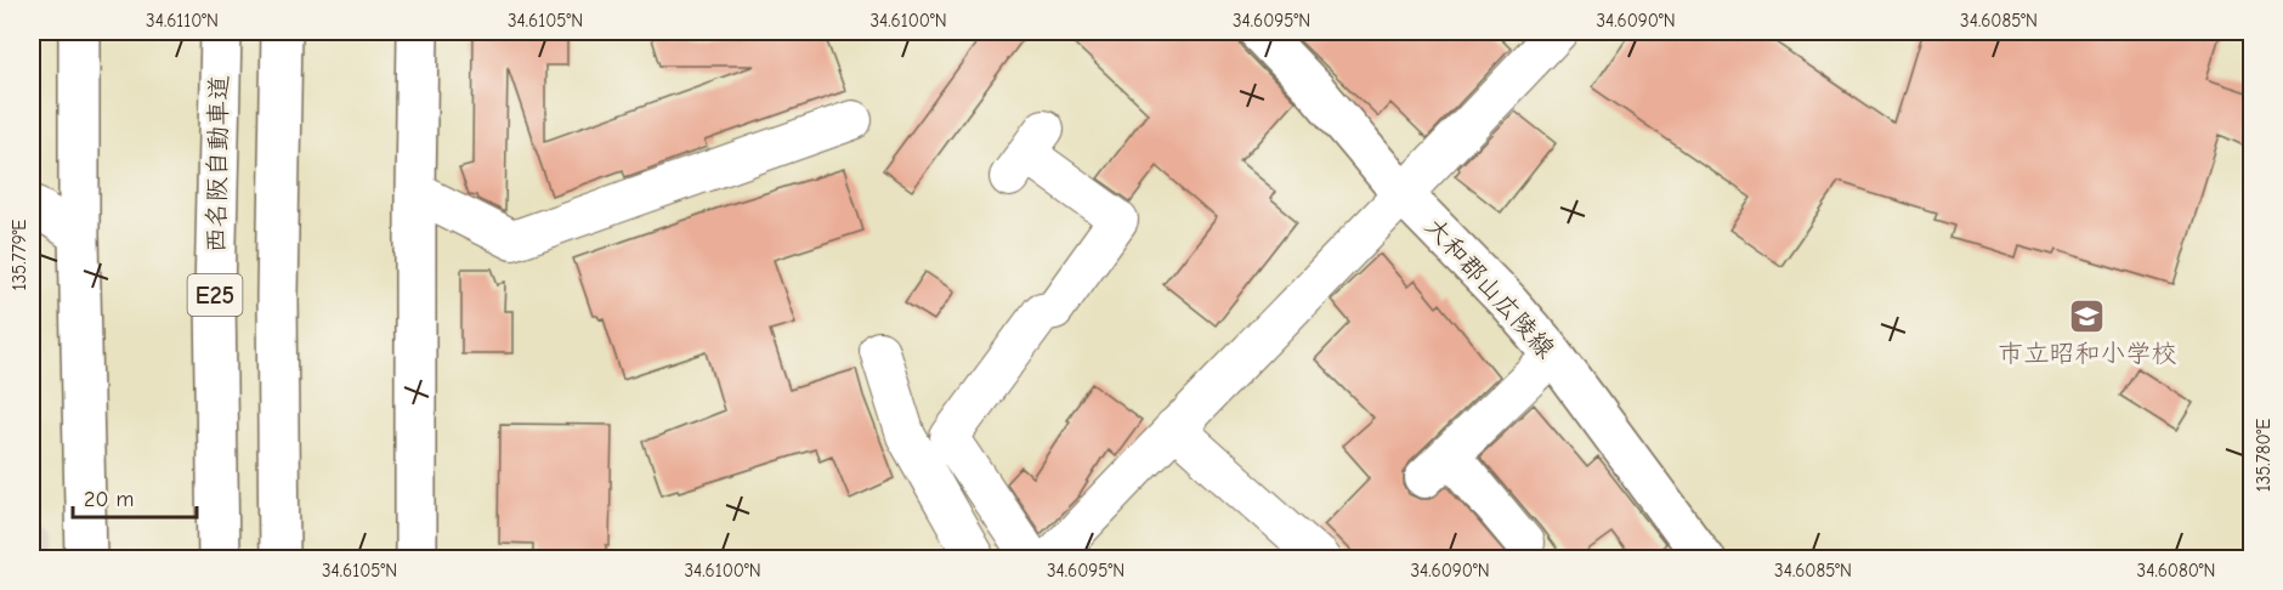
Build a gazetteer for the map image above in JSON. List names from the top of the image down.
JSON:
{
  "streets": {
    "main road": ["西名阪自動車道", "大和郡山広陵線", "E25"]
  },
  "places": {
    "school or university": ["市立昭和小学校"]
  },
  "scale_bar": "20 m",
  "coordinates": [
    "34.6110°N",
    "34.6105°N",
    "34.6100°N",
    "34.6095°N",
    "34.6090°N",
    "34.6085°N",
    "135.779°E",
    "135.780°E",
    "34.6080°N"
  ]
}
